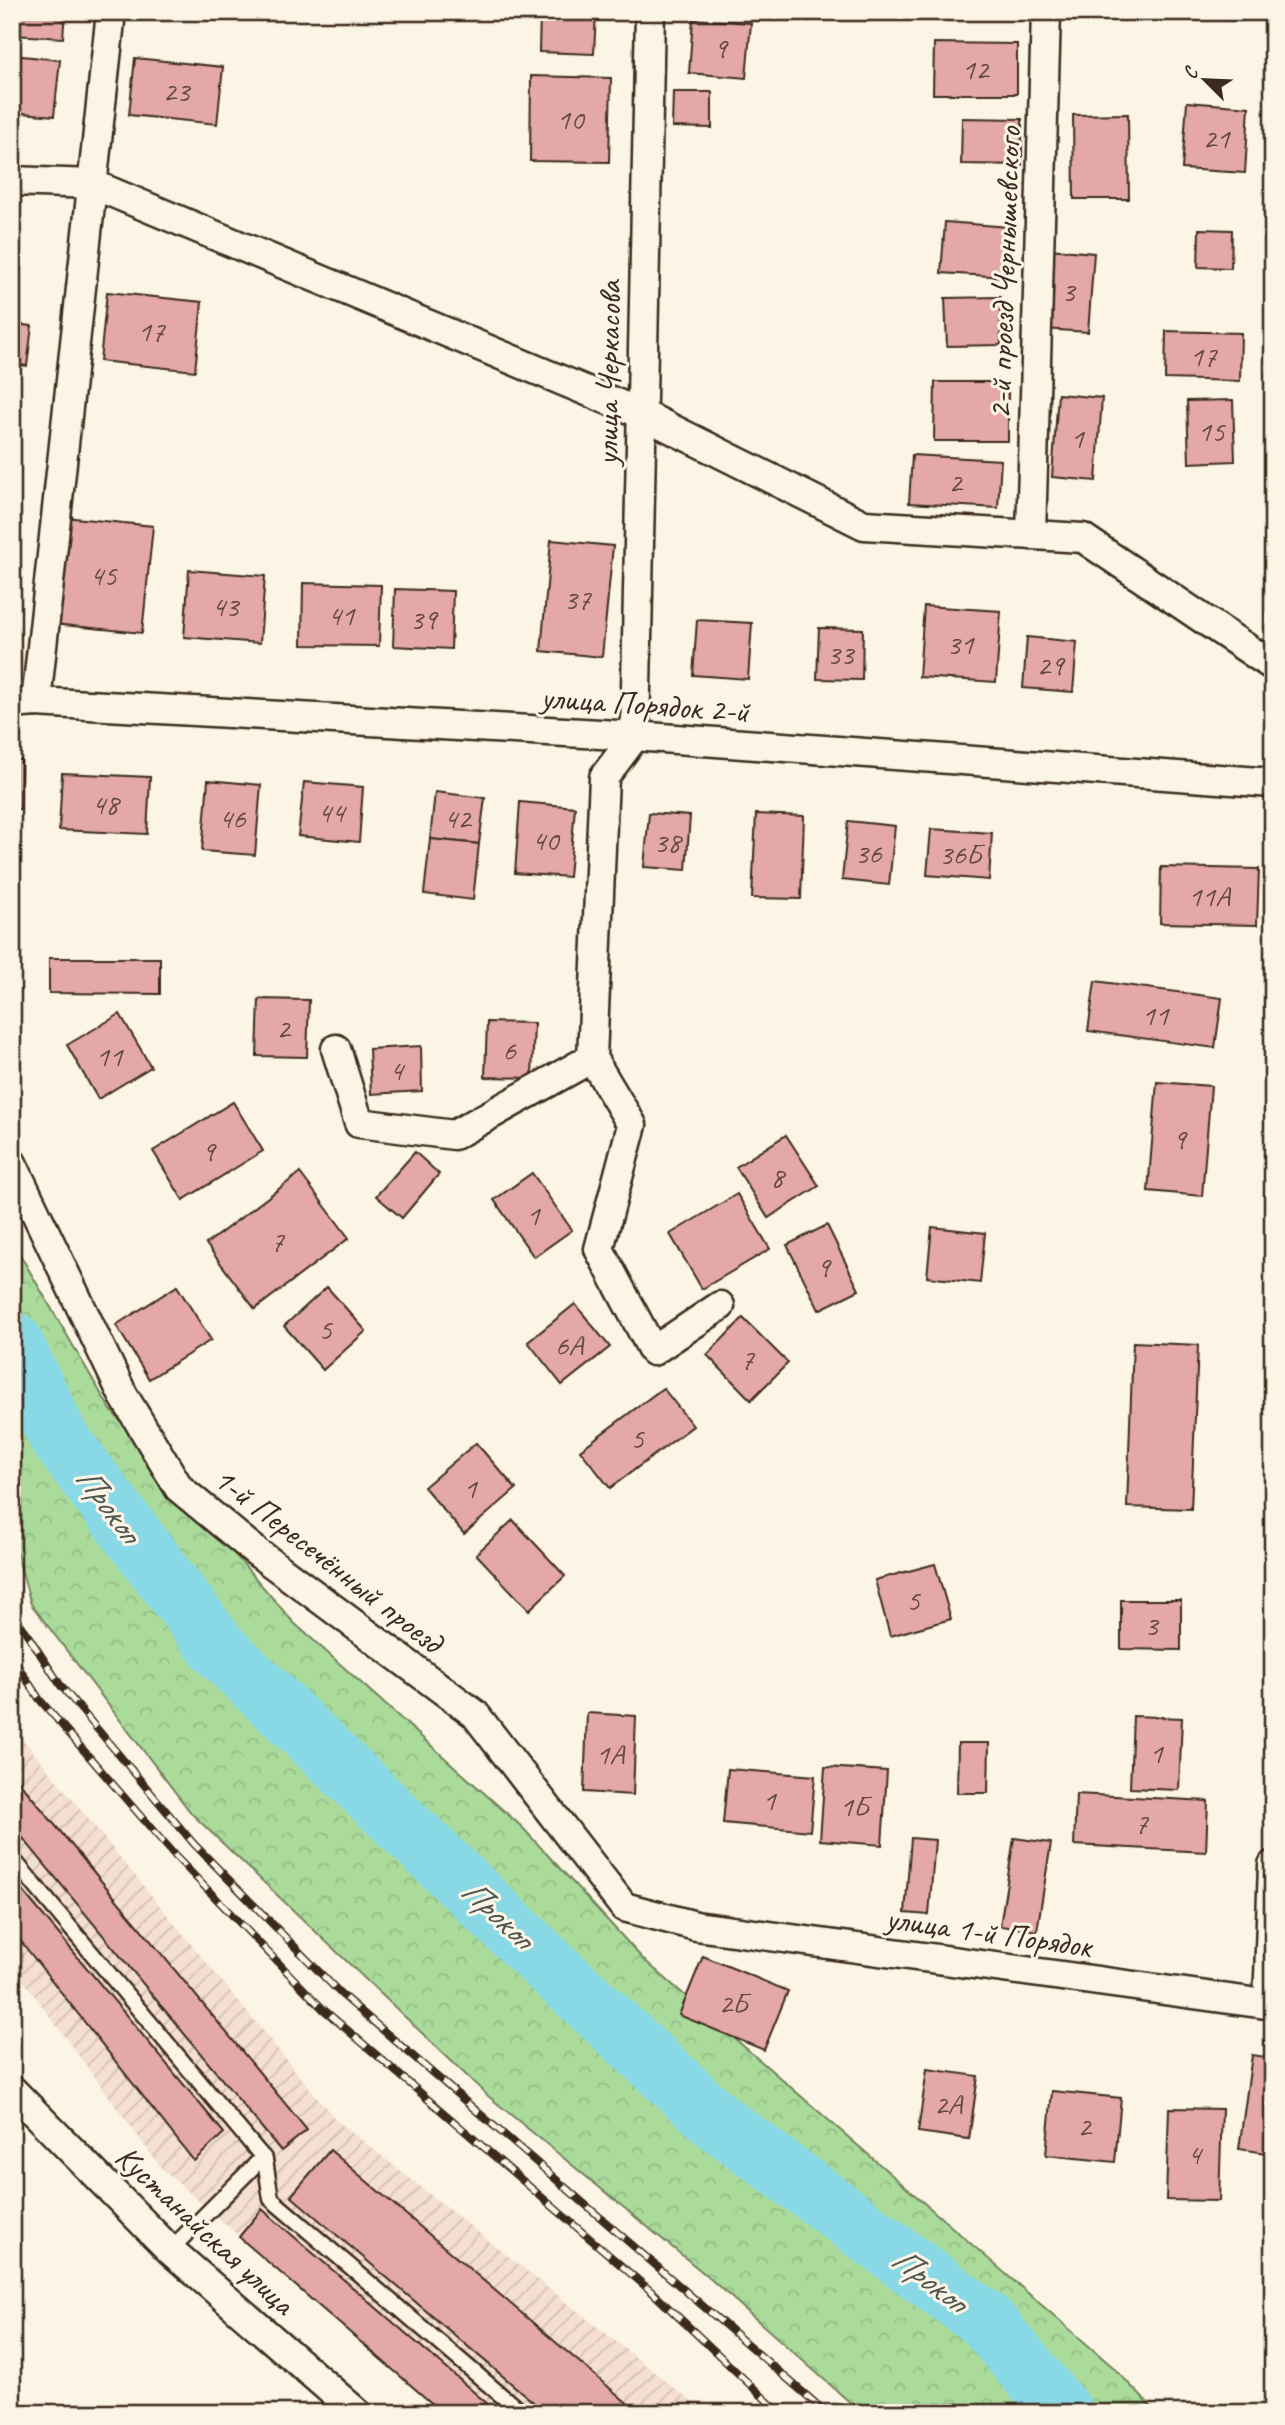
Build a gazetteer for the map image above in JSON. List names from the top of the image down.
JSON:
{
  "streets": {
    "street": [
      "2-й проезд Чернышевского",
      "улица Черкасова",
      "улица Порядок 2-й",
      "1-й Пересечённый проезд",
      "улица 1-й Порядок",
      "Кустанайская улица"
    ]
  },
  "crossings": [
    ["улица Черкасова", "улица Порядок 2-й"],
    ["1-й Пересечённый проезд", "улица 1-й Порядок"]
  ],
  "water": ["Прокоп"],
  "house_numbers": [
    "9",
    "12",
    "23",
    "10",
    "21",
    "3",
    "17",
    "17",
    "15",
    "1",
    "2",
    "45",
    "37",
    "43",
    "41",
    "39",
    "31",
    "33",
    "29",
    "48",
    "44",
    "46",
    "42",
    "40",
    "38",
    "36",
    "36Б",
    "11А",
    "11",
    "2",
    "6",
    "11",
    "4",
    "9",
    "9",
    "8",
    "1",
    "7",
    "9",
    "5",
    "6А",
    "7",
    "5",
    "1",
    "5",
    "3",
    "1",
    "1А",
    "1",
    "1Б",
    "7",
    "2Б",
    "2А",
    "2",
    "4"
  ],
  "north": "top left"
}
